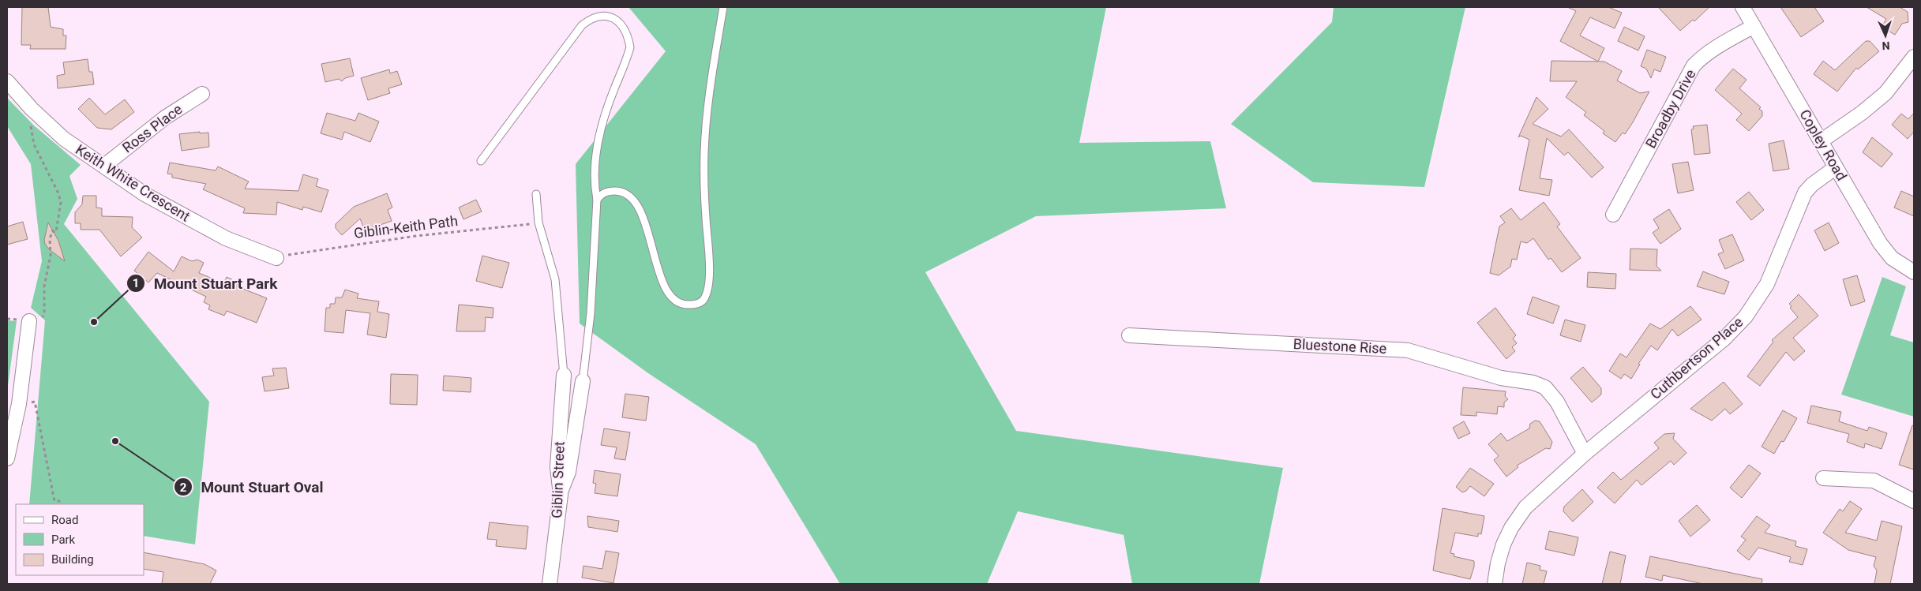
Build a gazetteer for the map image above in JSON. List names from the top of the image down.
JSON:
{
  "streets": {
    "street": [
      "Broadby Drive",
      "Ross Place",
      "Copley Road",
      "Keith White Crescent",
      "Bluestone Rise",
      "Cuthbertson Place",
      "Giblin Street"
    ],
    "path": ["Giblin-Keith Path"]
  },
  "crossings": [
    ["Broadby Drive", "Copley Road"],
    ["Ross Place", "Keith White Crescent"],
    ["Copley Road", "Cuthbertson Place"],
    ["Keith White Crescent", "Giblin-Keith Path"],
    ["Bluestone Rise", "Cuthbertson Place"]
  ],
  "places": ["Mount Stuart Park", "Mount Stuart Oval"],
  "legend": ["Road", "Park", "Building"],
  "north": "bottom"
}
